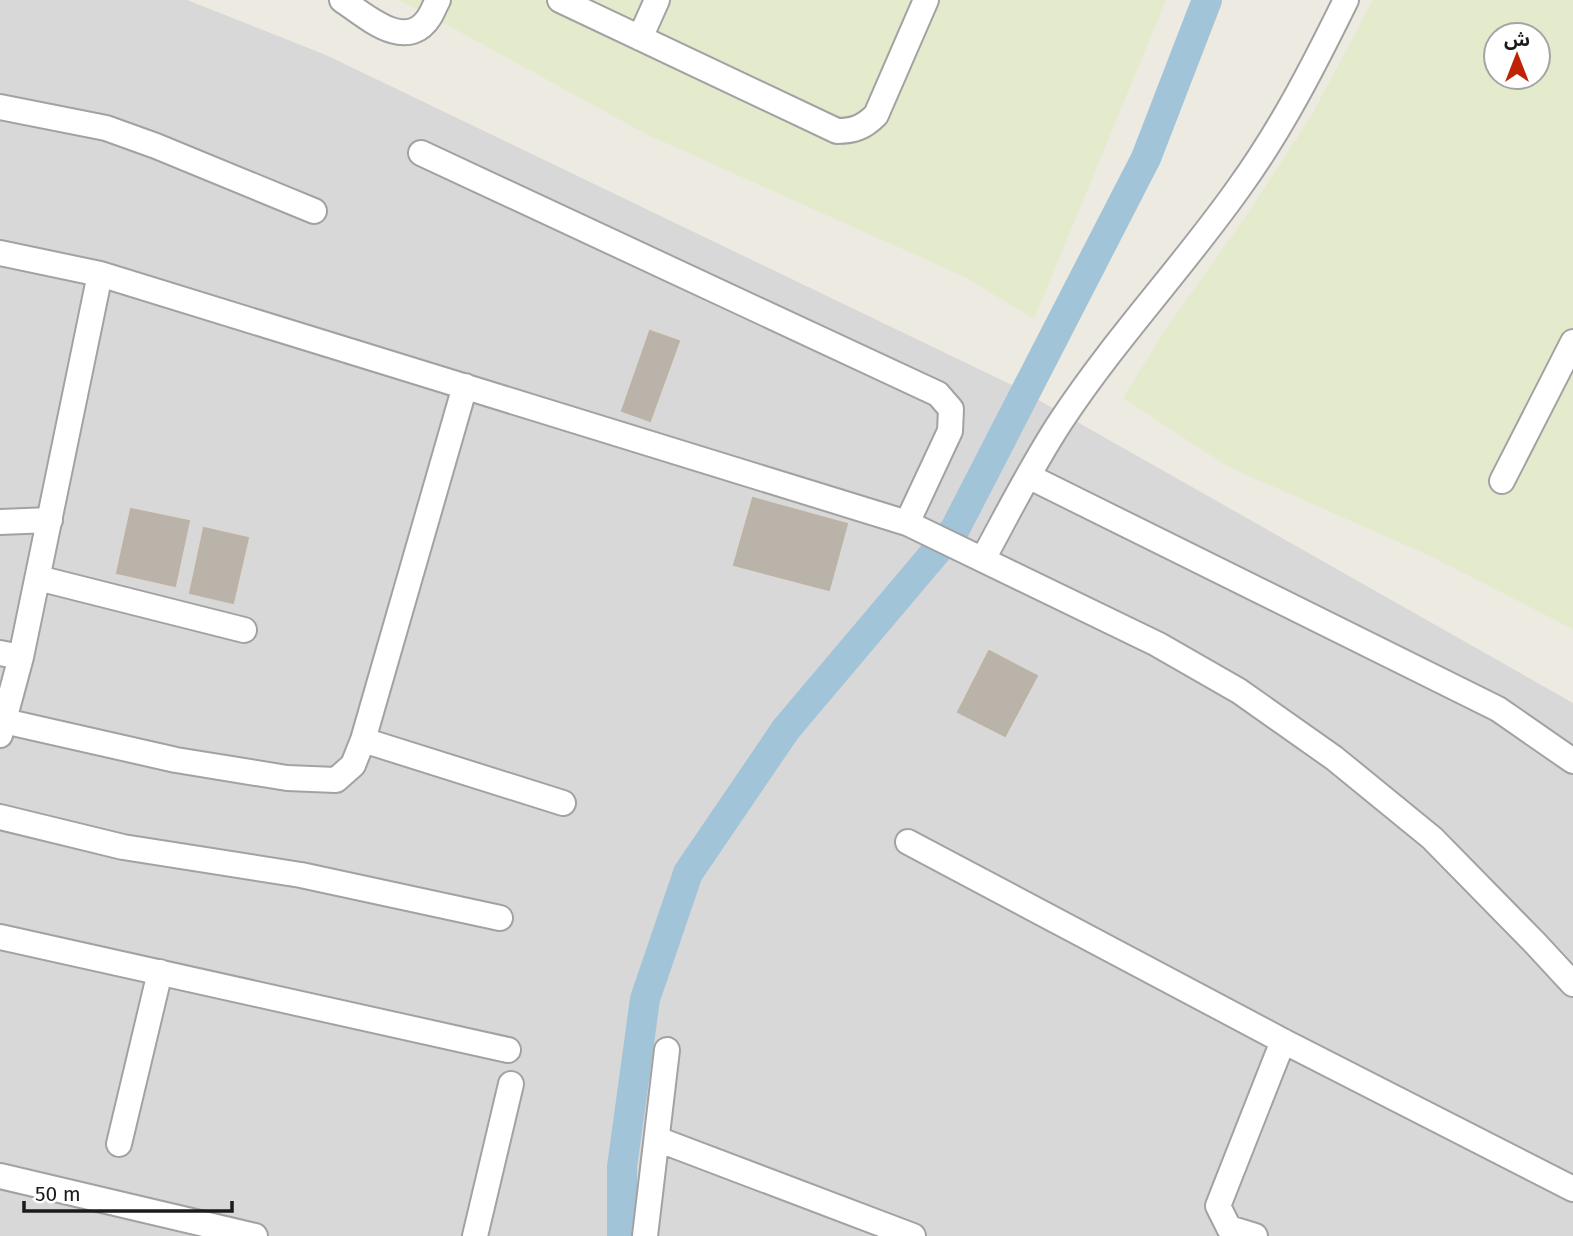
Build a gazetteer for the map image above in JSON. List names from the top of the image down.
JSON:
{
  "scale_bar": "50 m",
  "north": "top"
}
